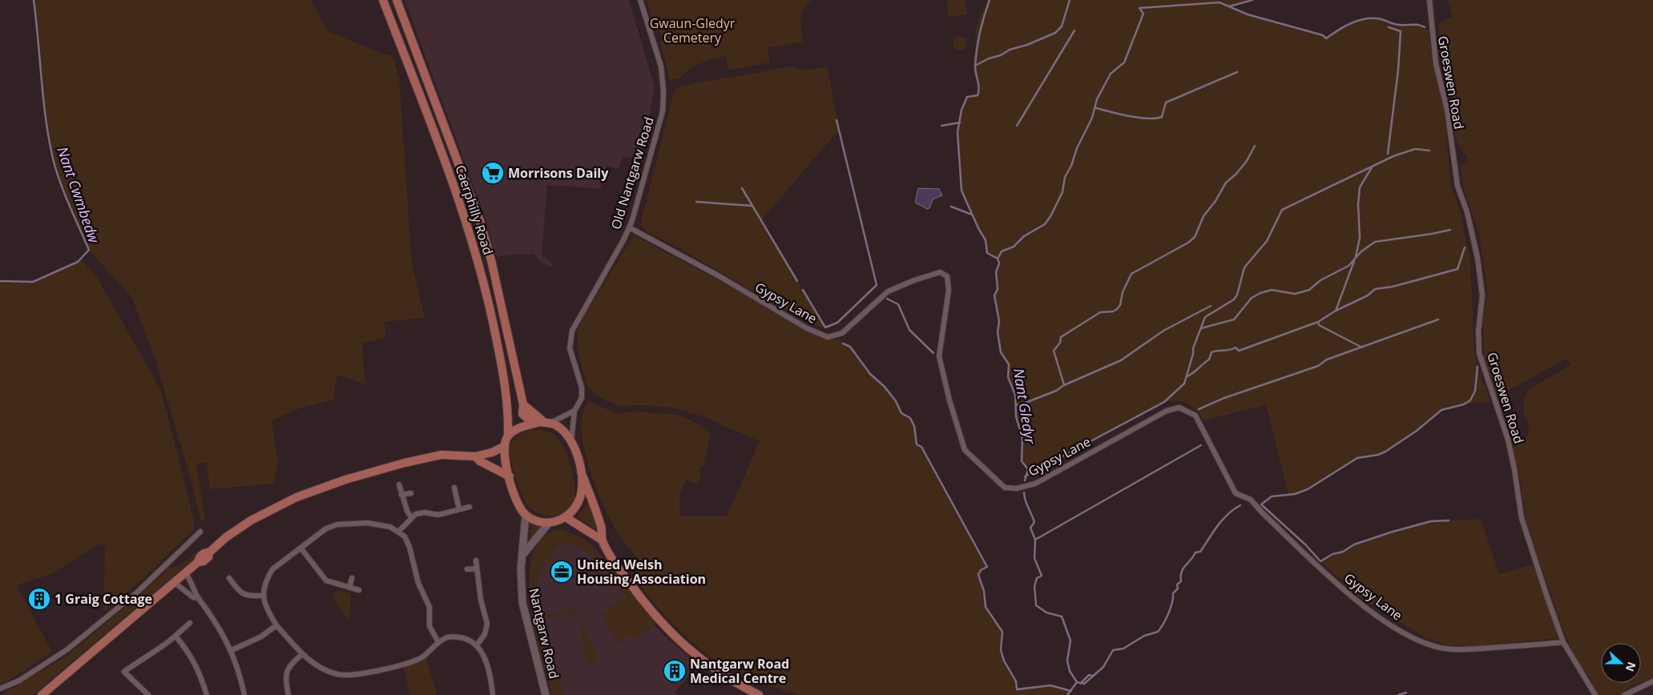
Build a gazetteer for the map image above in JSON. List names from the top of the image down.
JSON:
{
  "streets": {
    "main road": ["Caerphilly Road", "Nantgarw Road"],
    "street": ["Groeswen Road", "Old Nantgarw Road", "Gypsy Lane"]
  },
  "crossings": [
    ["Groeswen Road", "Gypsy Lane"],
    ["Old Nantgarw Road", "Caerphilly Road"],
    ["Old Nantgarw Road", "Gypsy Lane"],
    ["Old Nantgarw Road", "Nantgarw Road"],
    ["Caerphilly Road", "Nantgarw Road"]
  ],
  "water": ["Nant Cwmbedw", "Nant Gledyr"],
  "parks": ["Gwaun-Gledyr Cemetery"],
  "places": {
    "supermarket": ["Morrisons Daily"],
    "office": ["United Welsh Housing Association"],
    "building": ["1 Graig Cottage", "Nantgarw Road Medical Centre"]
  },
  "north": "right"
}
